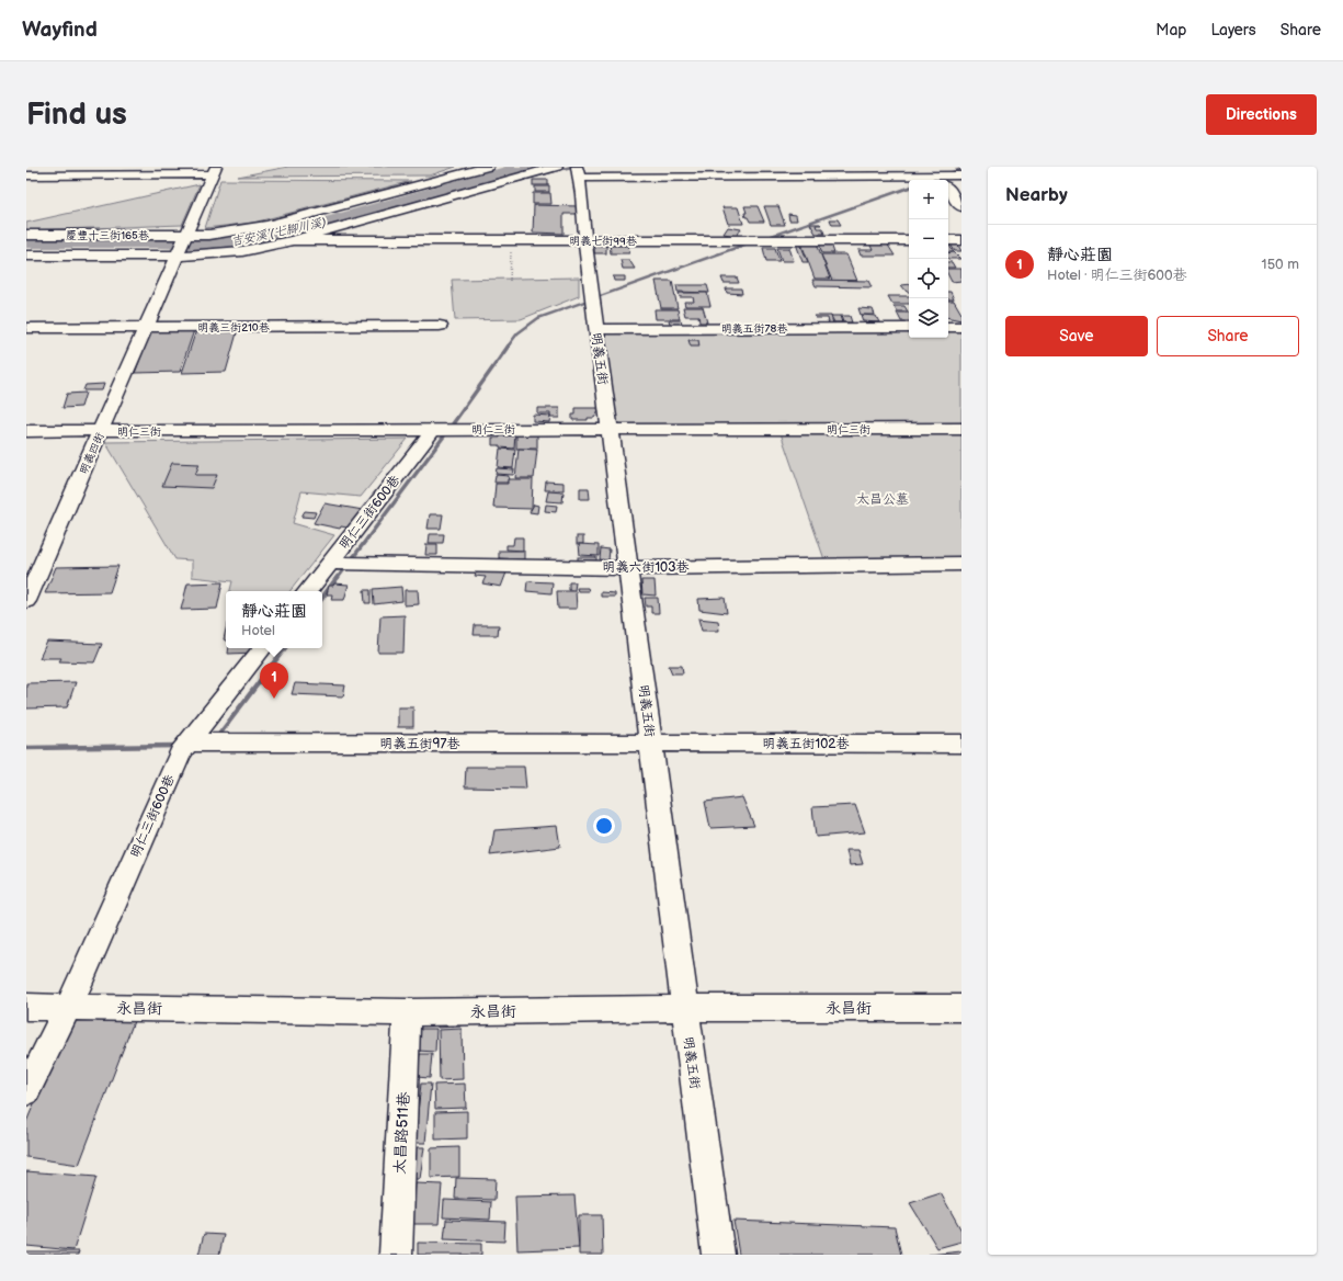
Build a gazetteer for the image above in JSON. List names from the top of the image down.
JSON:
{
  "streets": {
    "street": [
      "慶豐十三街165巷",
      "明義七街99巷",
      "明義三街210巷",
      "明義五街78巷",
      "明義五街",
      "明仁三街",
      "明義四街",
      "明仁三街600巷",
      "明義六街103巷",
      "明義五街97巷",
      "明義五街102巷",
      "永昌街",
      "太昌路511巷"
    ]
  },
  "crossings": [
    ["慶豐十三街165巷", "明義四街"],
    ["明義七街99巷", "明義五街"],
    ["明義三街210巷", "明義四街"],
    ["明義五街78巷", "明義五街"],
    ["明義五街", "明仁三街"],
    ["明義五街", "明義六街103巷"],
    ["明義五街", "明義五街97巷"],
    ["明義五街", "明義五街102巷"],
    ["明義五街", "永昌街"],
    ["明仁三街", "明義四街"],
    ["明仁三街", "明仁三街600巷"],
    ["明仁三街600巷", "明義六街103巷"],
    ["明仁三街600巷", "明義五街97巷"],
    ["明仁三街600巷", "永昌街"],
    ["明義五街97巷", "明義五街102巷"],
    ["永昌街", "太昌路511巷"]
  ],
  "water": ["吉安溪 (七腳川溪)"],
  "parks": ["太昌公墓"],
  "page": {
    "header": "Wayfind",
    "nav": ["Map", "Layers", "Share"],
    "buttons": [
      "Directions",
      ["Save", "Share"]
    ],
    "title": "Find us",
    "heading": "Nearby",
    "map_buttons": ["+", "−"],
    "list": [
      {
        "mark": "1",
        "name": "靜心莊園",
        "note": "Hotel · 明仁三街600巷",
        "value": "150 m"
      }
    ],
    "popup": ["靜心莊園", "Hotel"],
    "pins": "1"
  }
}
